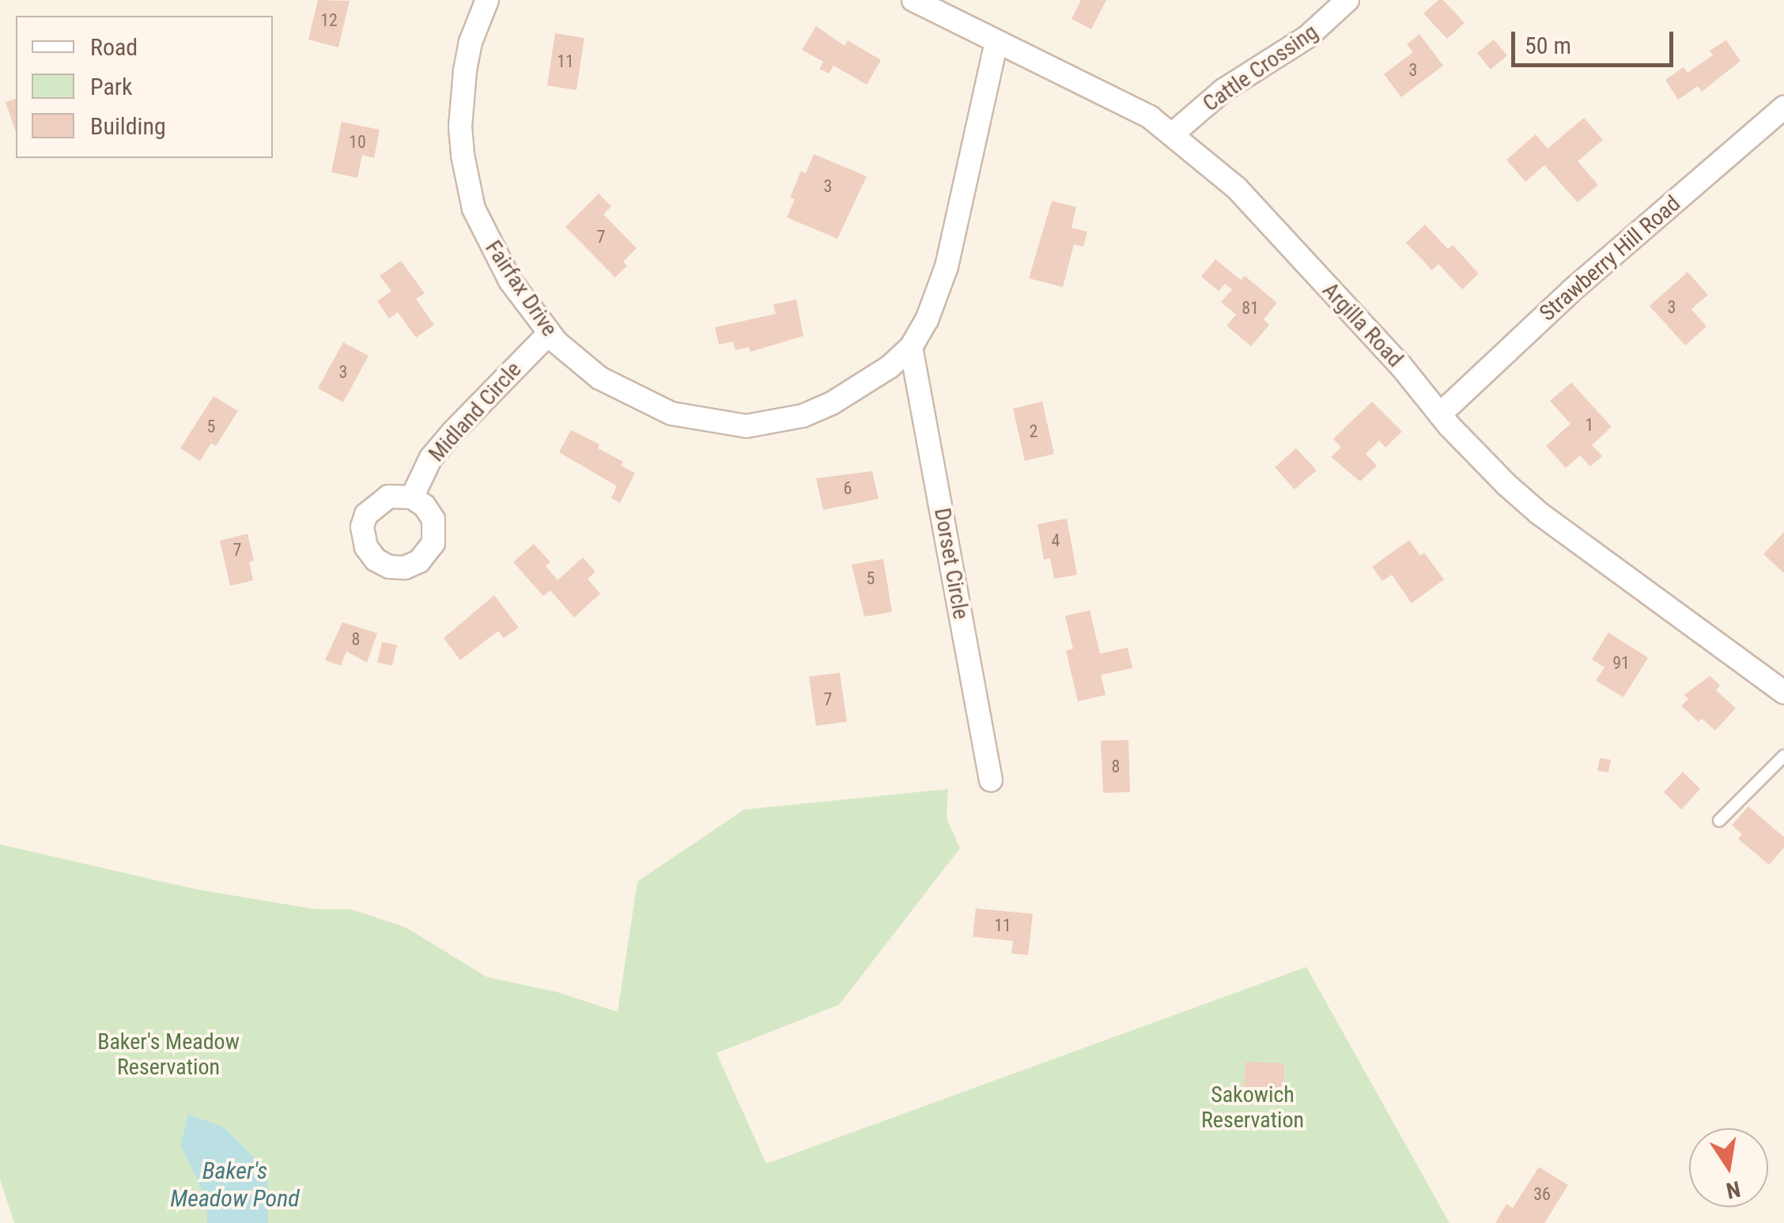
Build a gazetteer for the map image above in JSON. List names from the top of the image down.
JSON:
{
  "streets": {
    "street": [
      "Cattle Crossing",
      "Strawberry Hill Road",
      "Fairfax Drive",
      "Argilla Road",
      "Midland Circle",
      "Dorset Circle"
    ]
  },
  "crossings": [
    ["Cattle Crossing", "Argilla Road"],
    ["Strawberry Hill Road", "Argilla Road"],
    ["Fairfax Drive", "Argilla Road"],
    ["Fairfax Drive", "Midland Circle"],
    ["Fairfax Drive", "Dorset Circle"]
  ],
  "water": ["Baker's Meadow Pond"],
  "parks": ["Baker's Meadow Reservation", "Sakowich Reservation"],
  "house_numbers": [
    "12",
    "11",
    "3",
    "10",
    "3",
    "7",
    "3",
    "81",
    "3",
    "1",
    "5",
    "2",
    "6",
    "4",
    "7",
    "5",
    "8",
    "91",
    "7",
    "8",
    "11",
    "36"
  ],
  "legend": ["Road", "Park", "Building"],
  "scale_bar": "50 m",
  "north": "bottom"
}
